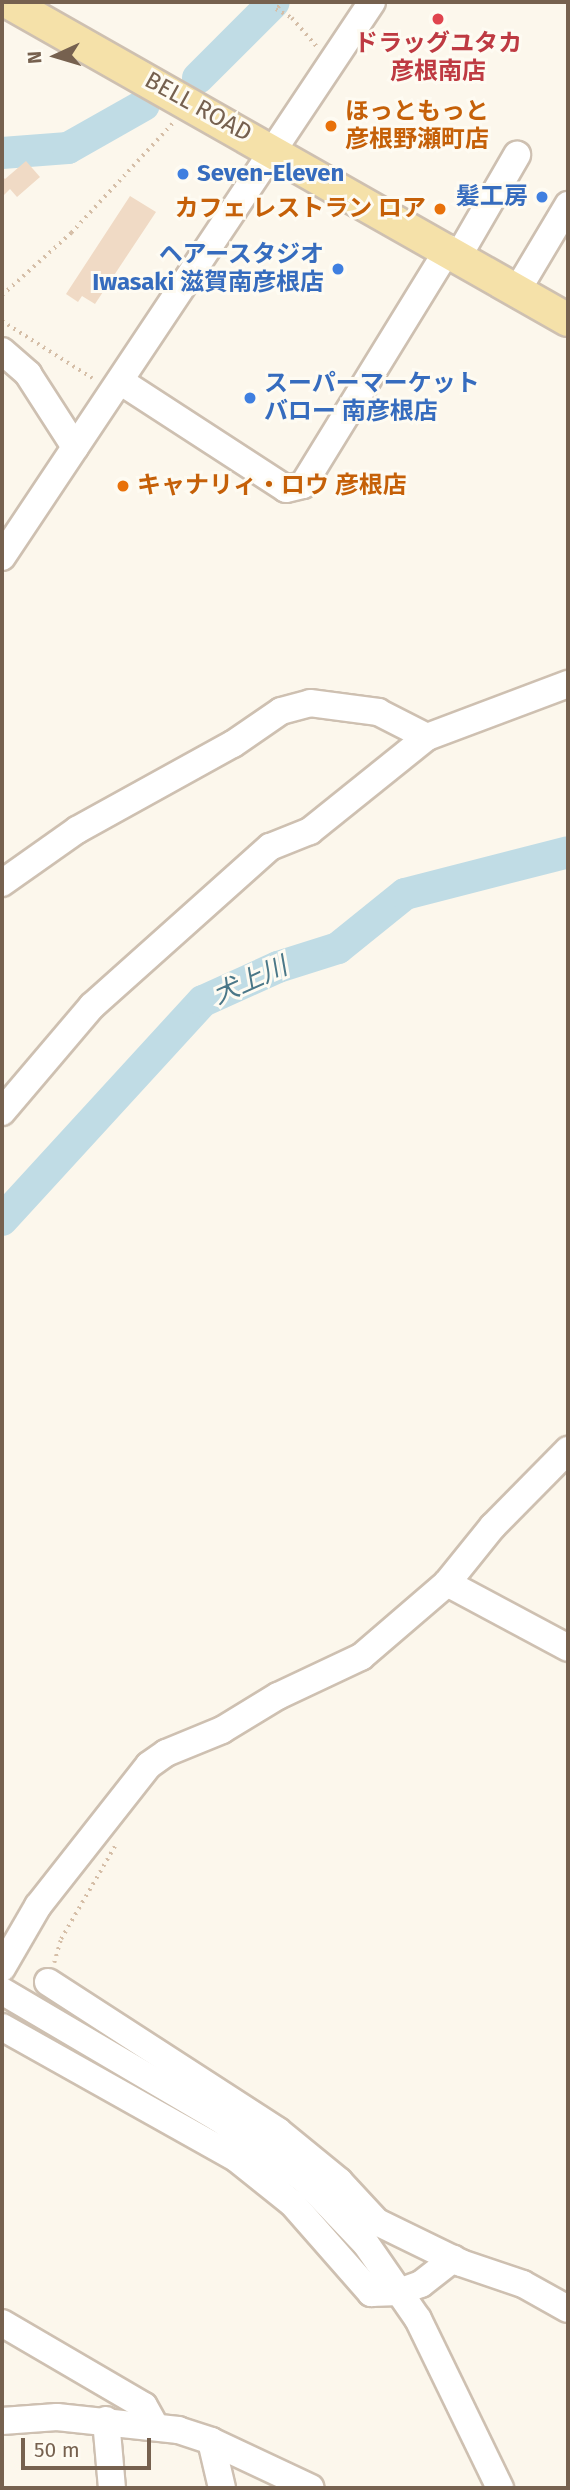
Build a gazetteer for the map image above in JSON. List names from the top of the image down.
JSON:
{
  "streets": {
    "main road": ["BELL ROAD"]
  },
  "water": ["犬上川"],
  "places": [
    "ドラッグユタカ 彦根南店",
    "ほっともっと 彦根野瀬町店",
    "Seven-Eleven",
    "髪工房",
    "カフェ レストラン ロア",
    "ヘアースタジオ Iwasaki 滋賀南彦根店",
    "スーパーマーケット バロー 南彦根店",
    "キャナリィ・ロウ 彦根店"
  ],
  "scale_bar": "50 m",
  "north": "left"
}
